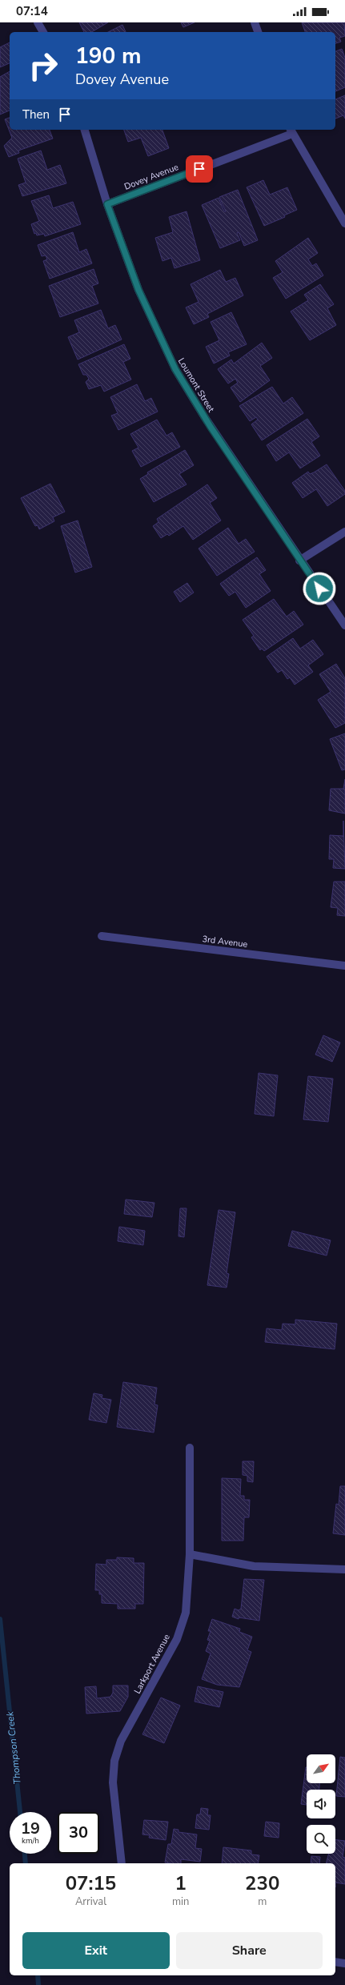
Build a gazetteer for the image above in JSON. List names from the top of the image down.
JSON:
{
  "streets": {
    "street": [
      "Dovey Avenue",
      "Loumont Street",
      "3rd Avenue",
      "Larkport Avenue"
    ]
  },
  "crossings": [
    ["Dovey Avenue", "Loumont Street"]
  ],
  "water": ["Thompson Creek"],
  "north": "top right",
  "page": {
    "status": "07:14",
    "turn": ["190 m", "Dovey Avenue"],
    "then": "Then",
    "speed": "19 km/h",
    "limit": "30",
    "eta": [
      "07:15",
      "Arrival",
      "1",
      "min",
      "230",
      "m"
    ],
    "buttons": ["Exit", "Share"]
  }
}
